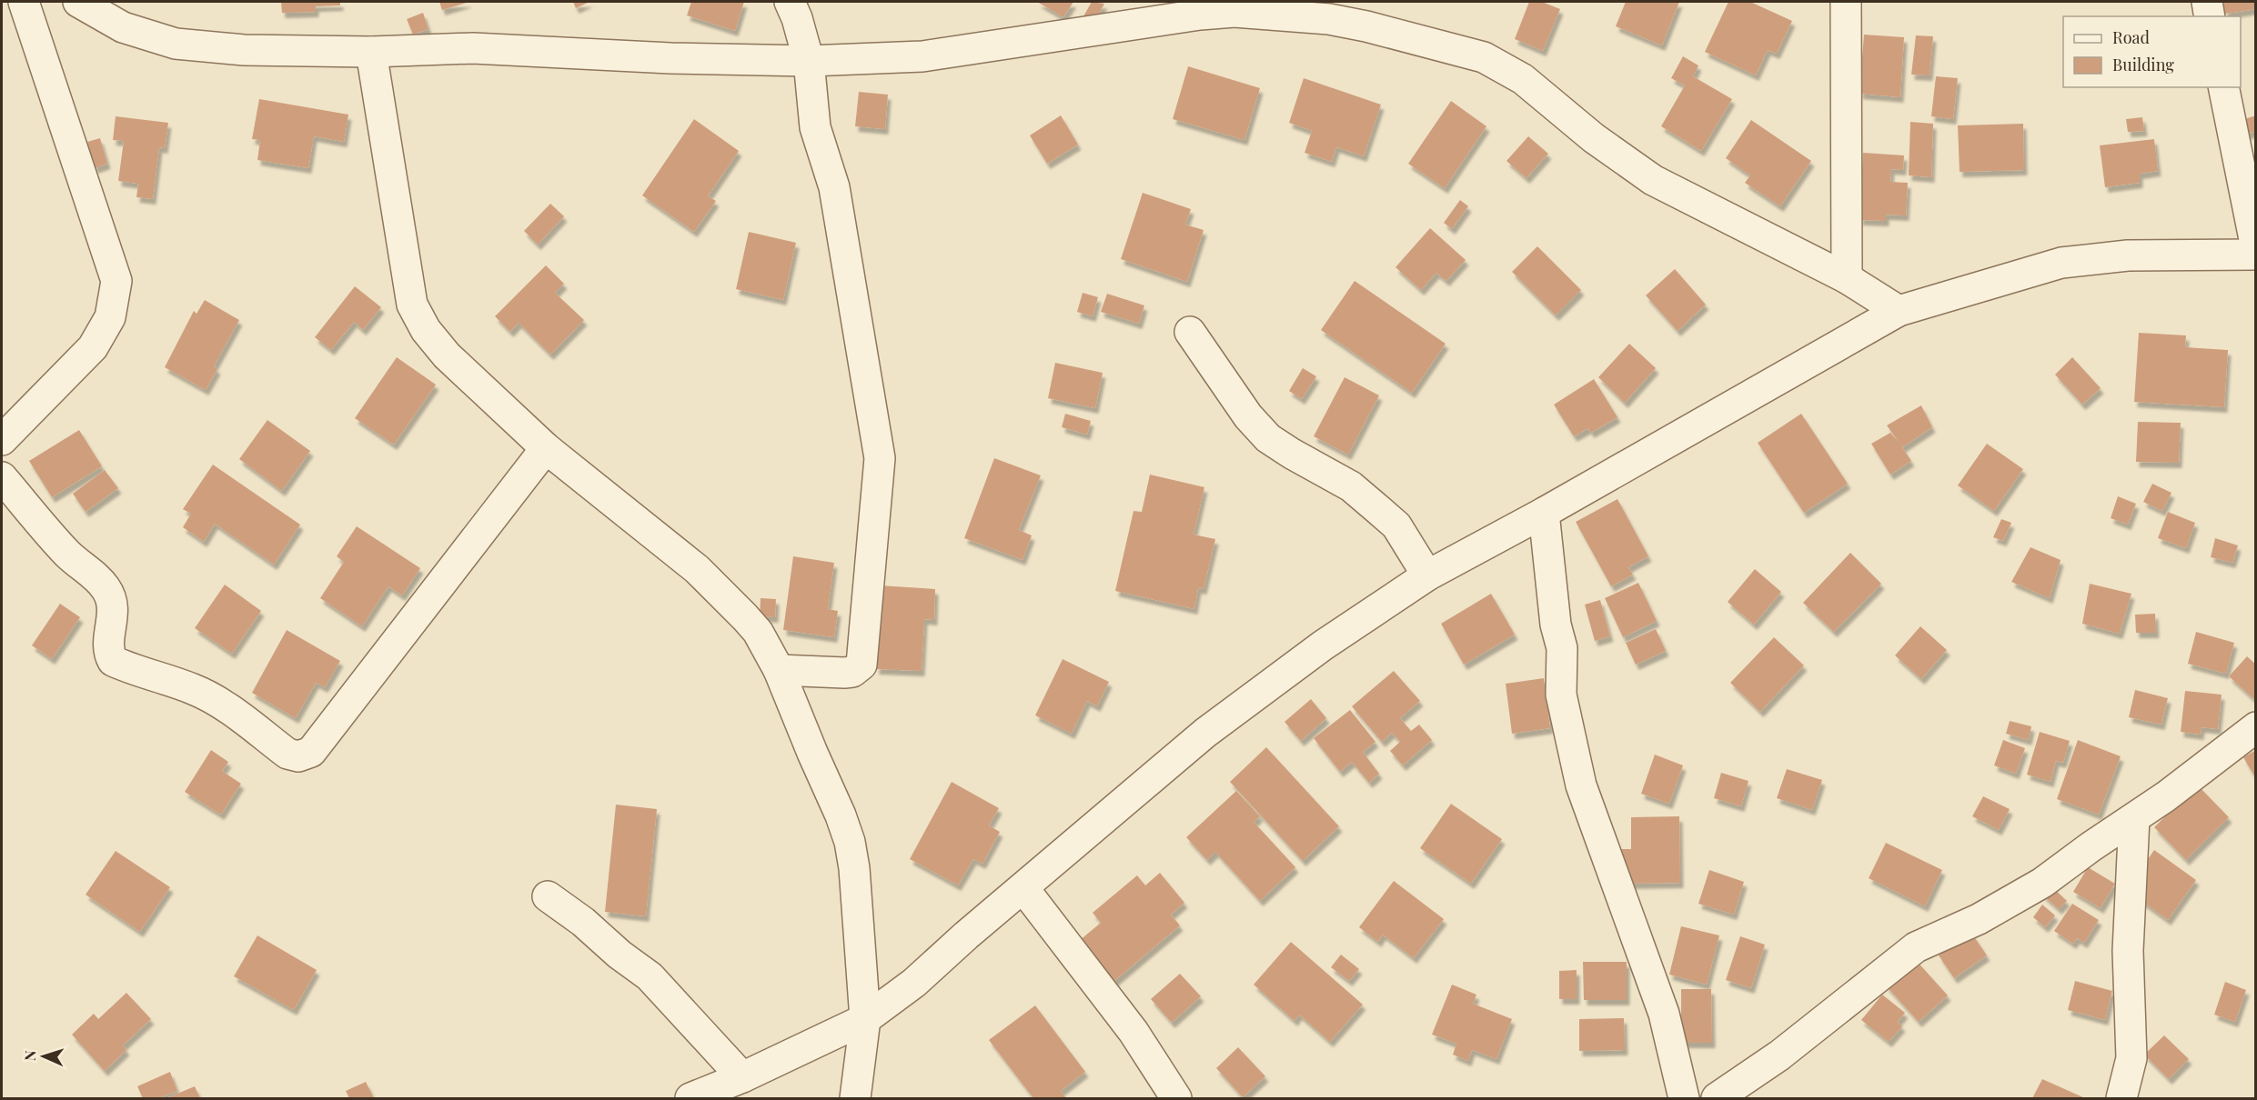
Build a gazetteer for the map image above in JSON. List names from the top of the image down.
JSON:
{
  "legend": ["Road", "Building"],
  "north": "left"
}
